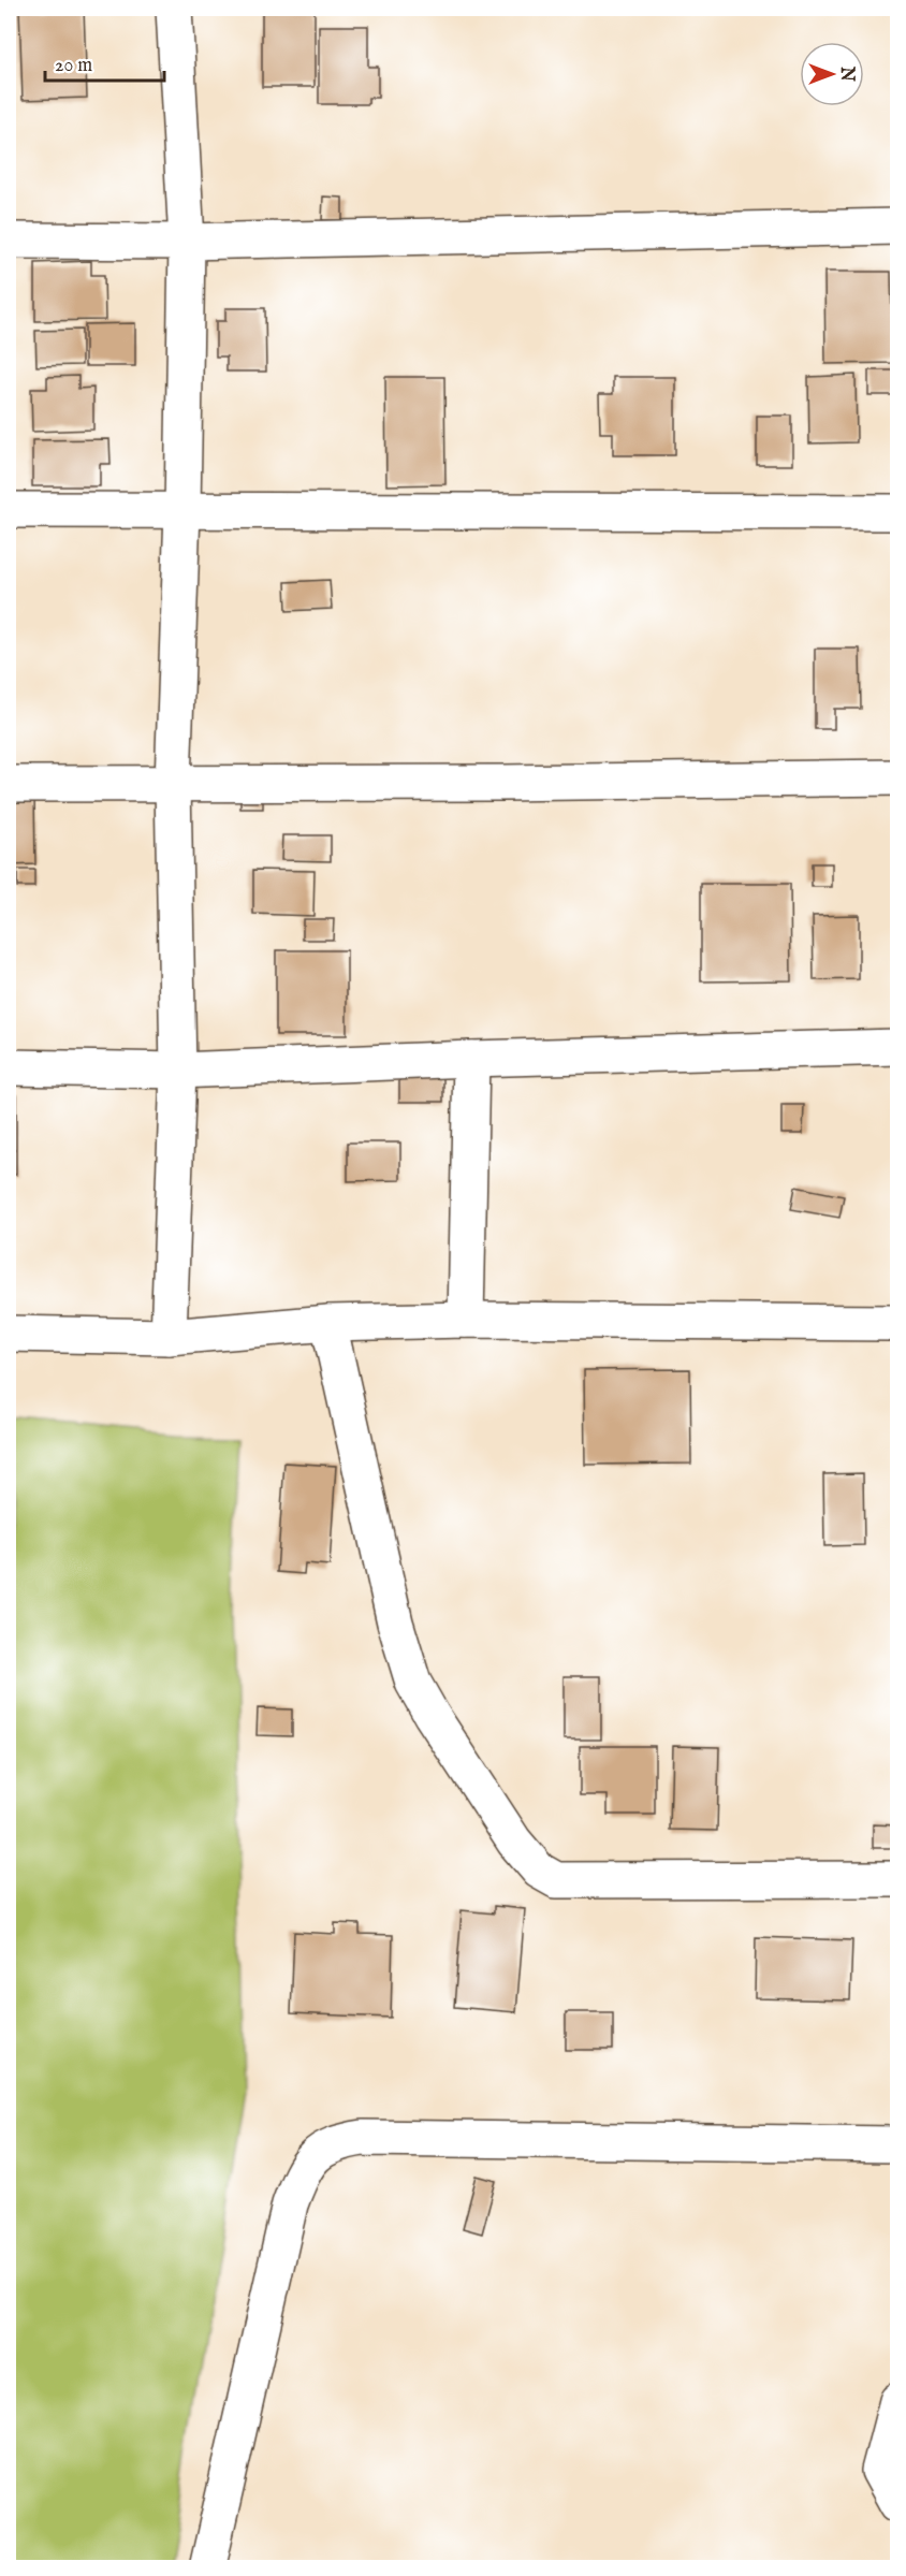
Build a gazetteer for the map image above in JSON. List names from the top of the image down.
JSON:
{
  "scale_bar": "20 m",
  "north": "right"
}
